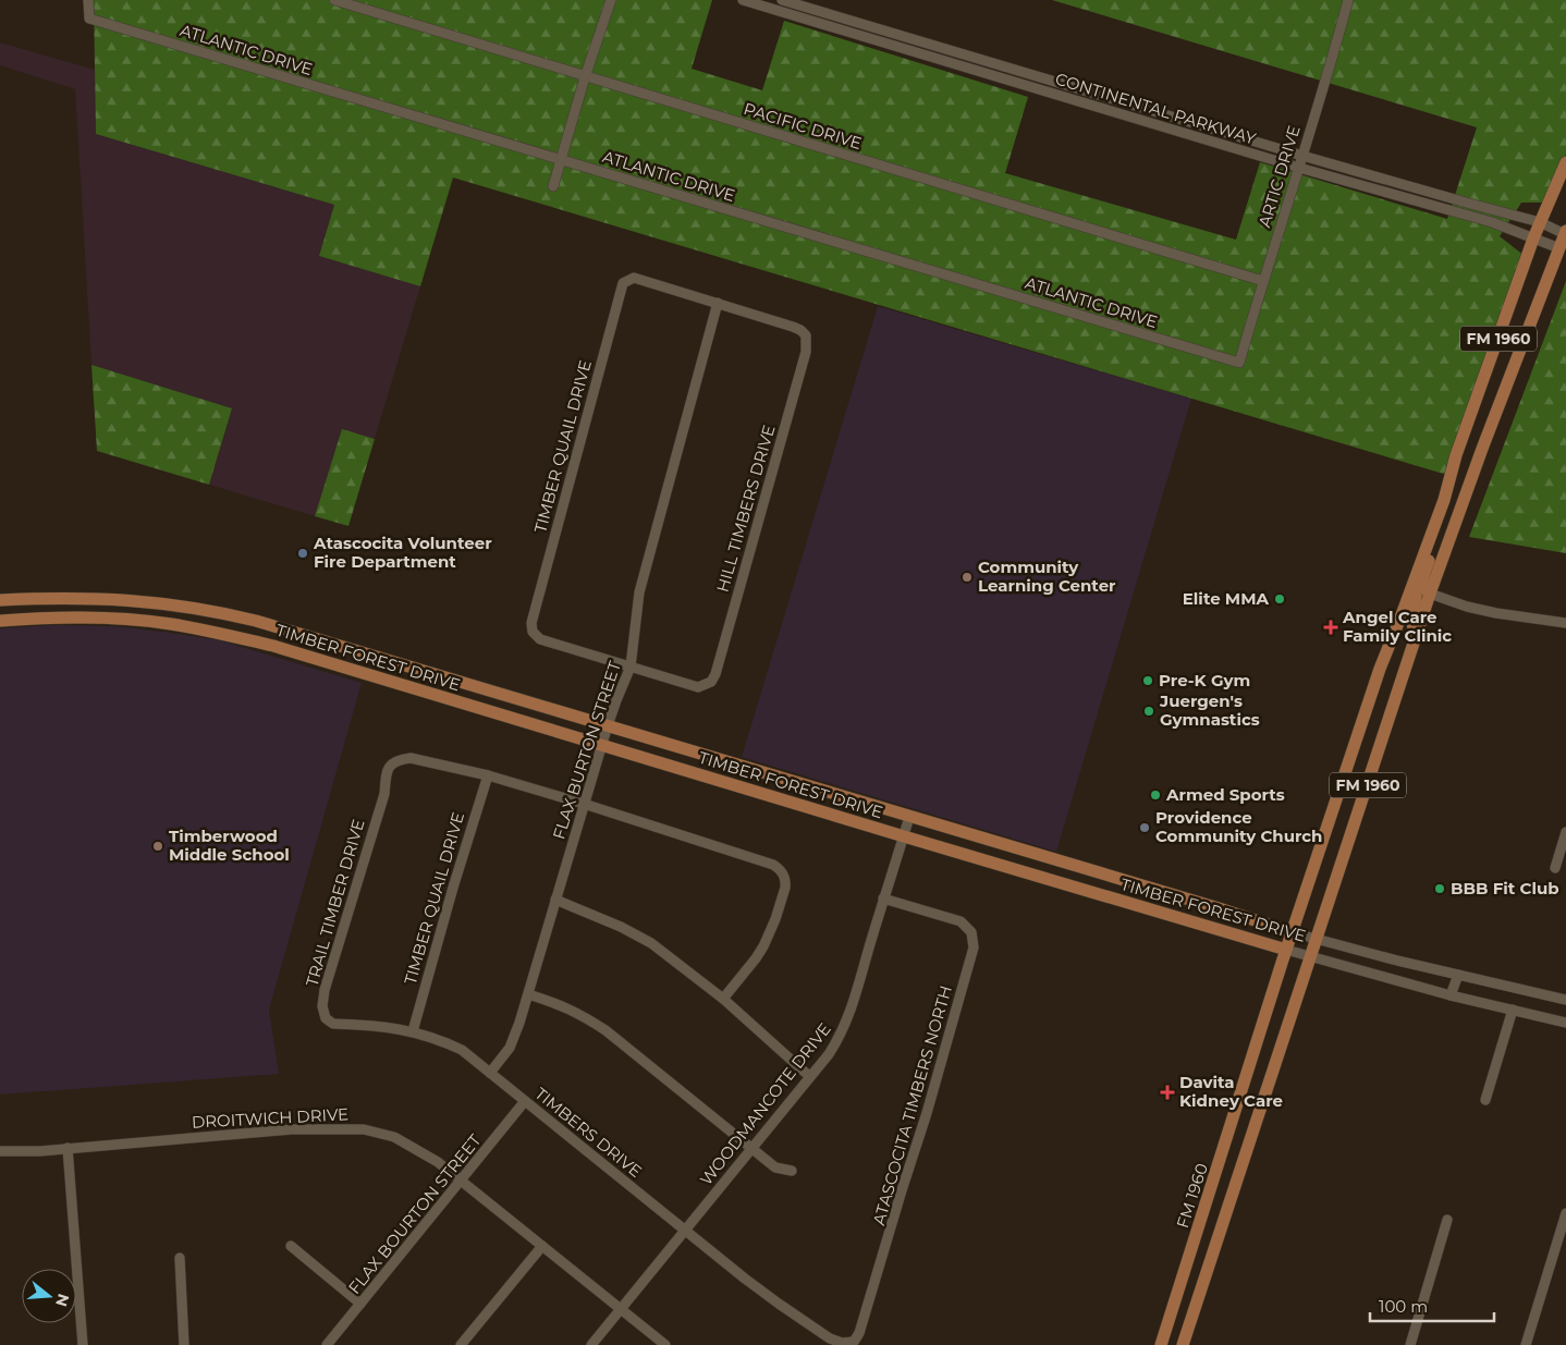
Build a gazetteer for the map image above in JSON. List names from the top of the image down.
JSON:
{
  "streets": {
    "main road": ["FM 1960", "TIMBER FOREST DRIVE"],
    "street": [
      "ATLANTIC DRIVE",
      "CONTINENTAL PARKWAY",
      "PACIFIC DRIVE",
      "ARTIC DRIVE",
      "TIMBER QUAIL DRIVE",
      "HILL TIMBERS DRIVE",
      "FLAX BURTON STREET",
      "TRAIL TIMBER DRIVE",
      "WOODMANCOTE DRIVE",
      "ATASCOCITA TIMBERS NORTH",
      "DROITWICH DRIVE",
      "TIMBERS DRIVE",
      "FLAX BOURTON STREET"
    ]
  },
  "crossings": [
    ["ATLANTIC DRIVE", "ARTIC DRIVE"],
    ["CONTINENTAL PARKWAY", "ARTIC DRIVE"],
    ["CONTINENTAL PARKWAY", "FM 1960"],
    ["PACIFIC DRIVE", "ARTIC DRIVE"],
    ["FM 1960", "TIMBER FOREST DRIVE"],
    ["TIMBER QUAIL DRIVE", "HILL TIMBERS DRIVE"],
    ["TIMBER QUAIL DRIVE", "FLAX BURTON STREET"],
    ["TIMBER QUAIL DRIVE", "TRAIL TIMBER DRIVE"],
    ["TIMBER QUAIL DRIVE", "TIMBERS DRIVE"],
    ["HILL TIMBERS DRIVE", "FLAX BURTON STREET"],
    ["TIMBER FOREST DRIVE", "FLAX BURTON STREET"],
    ["TIMBER FOREST DRIVE", "WOODMANCOTE DRIVE"],
    ["FLAX BURTON STREET", "TRAIL TIMBER DRIVE"],
    ["FLAX BURTON STREET", "TIMBERS DRIVE"],
    ["TRAIL TIMBER DRIVE", "TIMBERS DRIVE"],
    ["WOODMANCOTE DRIVE", "ATASCOCITA TIMBERS NORTH"],
    ["WOODMANCOTE DRIVE", "DROITWICH DRIVE"],
    ["WOODMANCOTE DRIVE", "TIMBERS DRIVE"],
    ["ATASCOCITA TIMBERS NORTH", "TIMBERS DRIVE"],
    ["DROITWICH DRIVE", "FLAX BOURTON STREET"],
    ["TIMBERS DRIVE", "FLAX BOURTON STREET"]
  ],
  "places": {
    "other": [
      "Atascocita Volunteer Fire Department",
      "Community Learning Center",
      "Elite MMA",
      "Pre-K Gym",
      "Juergen's Gymnastics",
      "Armed Sports",
      "Providence Community Church",
      "Timberwood Middle School",
      "BBB Fit Club"
    ],
    "health": ["Angel Care Family Clinic", "Davita Kidney Care"]
  },
  "scale_bar": "100 m",
  "north": "right"
}
